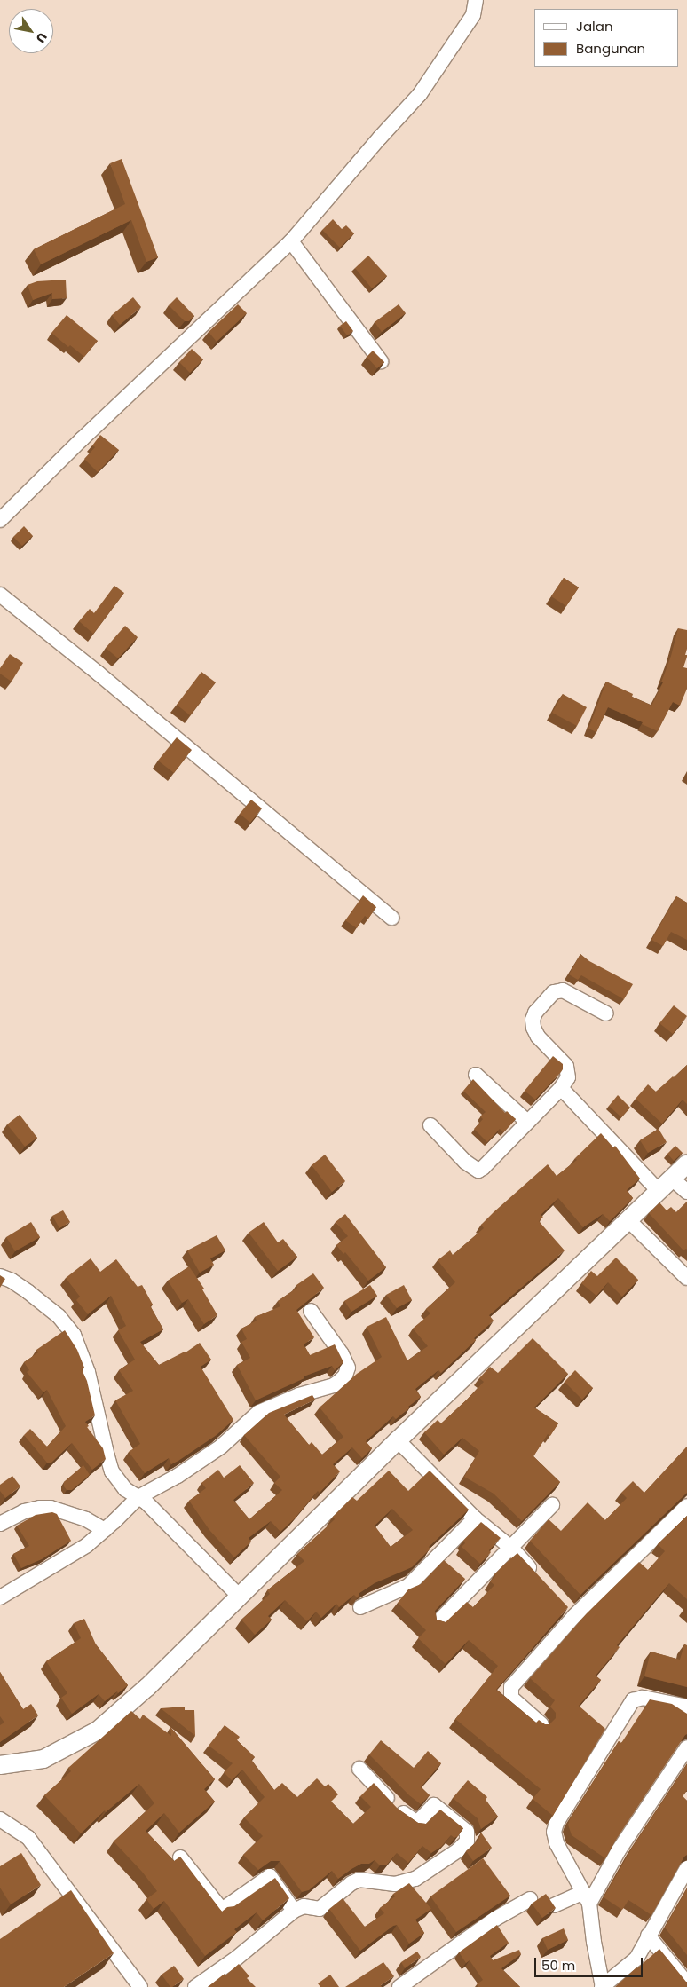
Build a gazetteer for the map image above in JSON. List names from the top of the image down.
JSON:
{
  "legend": ["Jalan", "Bangunan"],
  "scale_bar": "50 m",
  "north": "bottom right"
}
